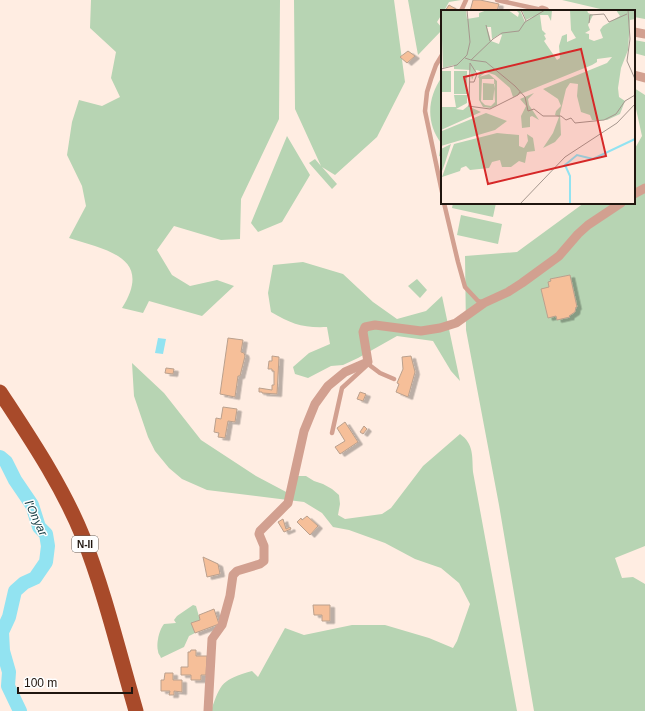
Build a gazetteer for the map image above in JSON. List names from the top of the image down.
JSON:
{
  "streets": {
    "highway": ["N-II"]
  },
  "water": ["l'Onyar"],
  "scale_bar": "100 m"
}
